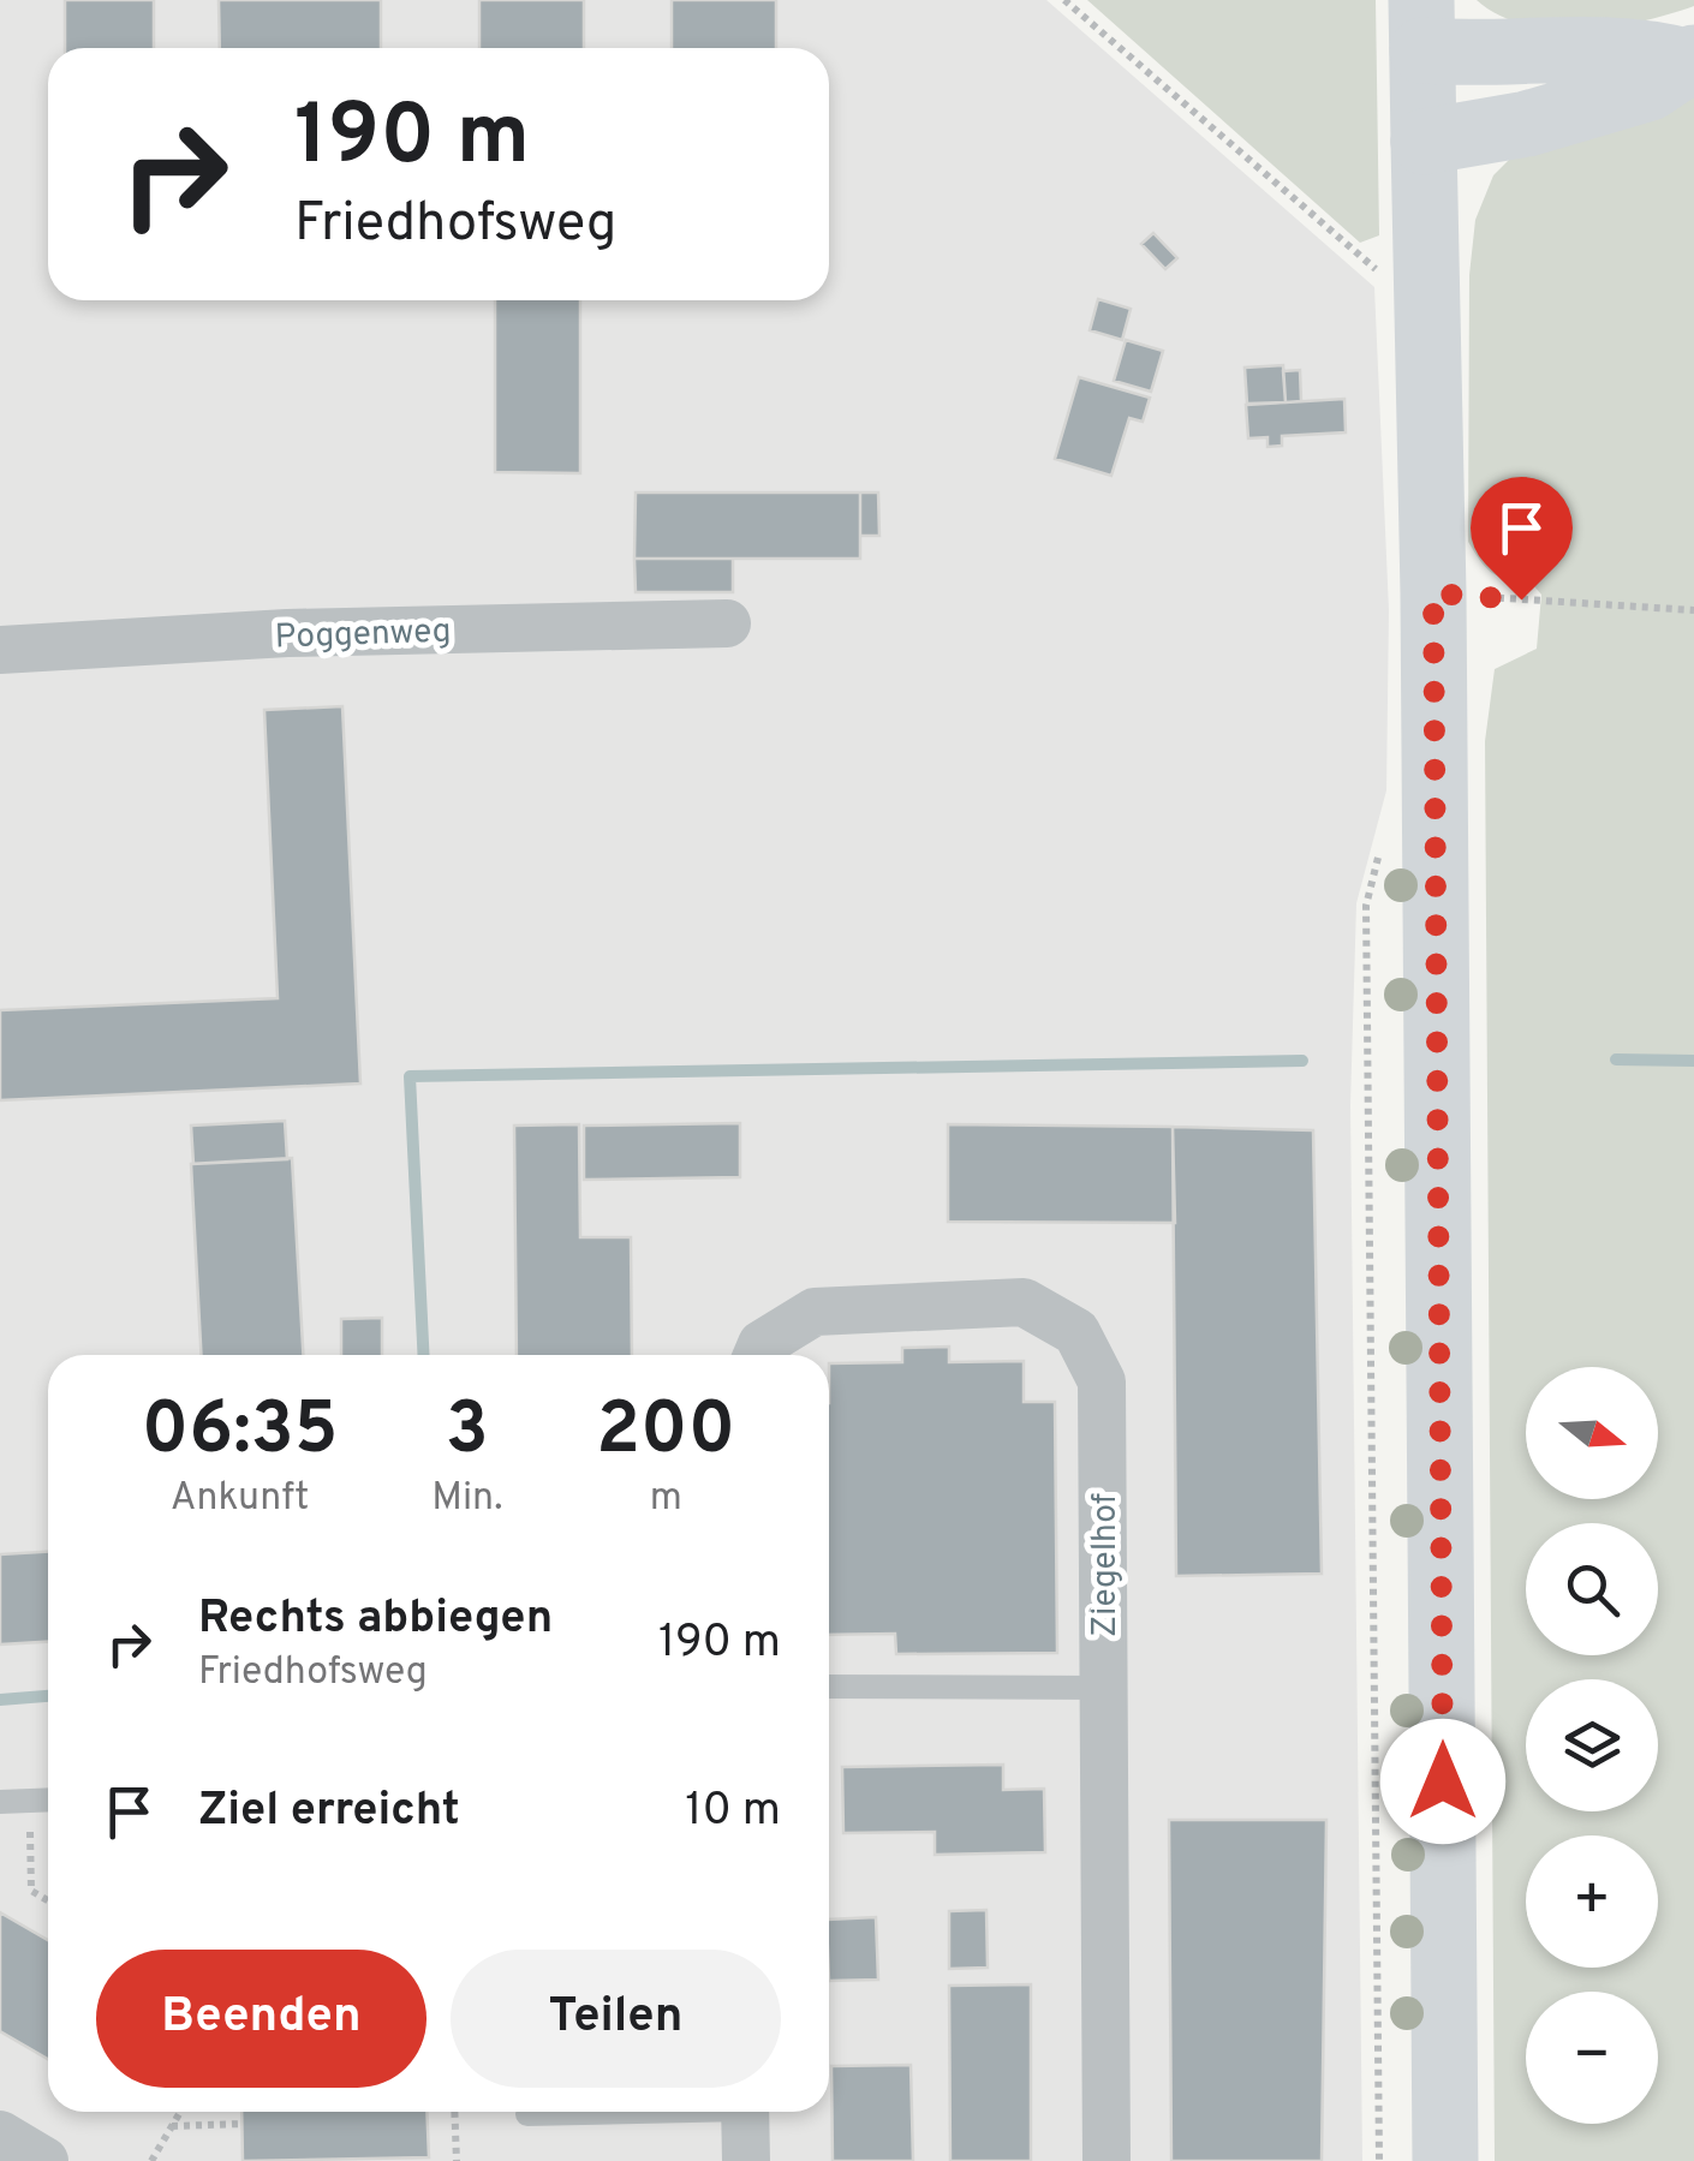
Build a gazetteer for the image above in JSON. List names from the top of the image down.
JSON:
{
  "streets": {
    "street": ["Poggenweg", "Ziegelhof"]
  },
  "north": "right",
  "page": {
    "turn": ["190 m", "Friedhofsweg"],
    "eta": [
      "06:35",
      "Ankunft",
      "3",
      "Min.",
      "200",
      "m"
    ],
    "map_buttons": ["+", "−"],
    "list": [
      {
        "name": "Rechts abbiegen",
        "note": "Friedhofsweg",
        "value": "190 m"
      },
      {
        "name": "Ziel erreicht",
        "value": "10 m"
      }
    ],
    "buttons": ["Beenden", "Teilen"]
  }
}
